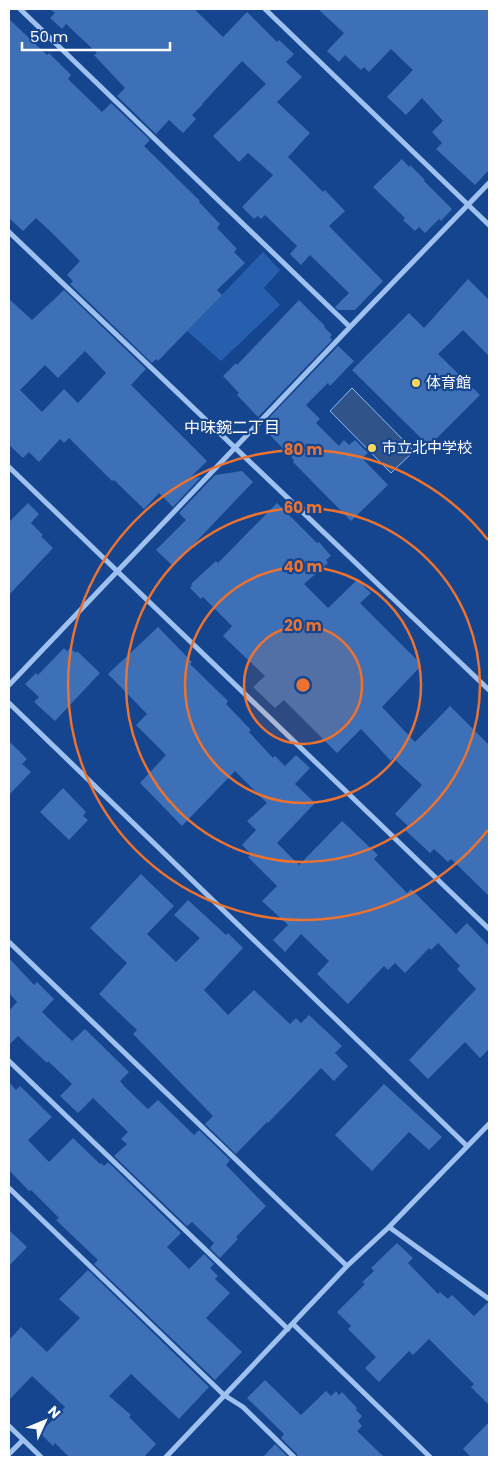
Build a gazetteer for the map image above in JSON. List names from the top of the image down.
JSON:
{
  "districts": ["中味鋺二丁目"],
  "places": ["体育館", "市立北中学校"],
  "scale_bar": "50 m",
  "north": "top right",
  "rings": [
    "80 m",
    "60 m",
    "40 m",
    "20 m"
  ]
}
